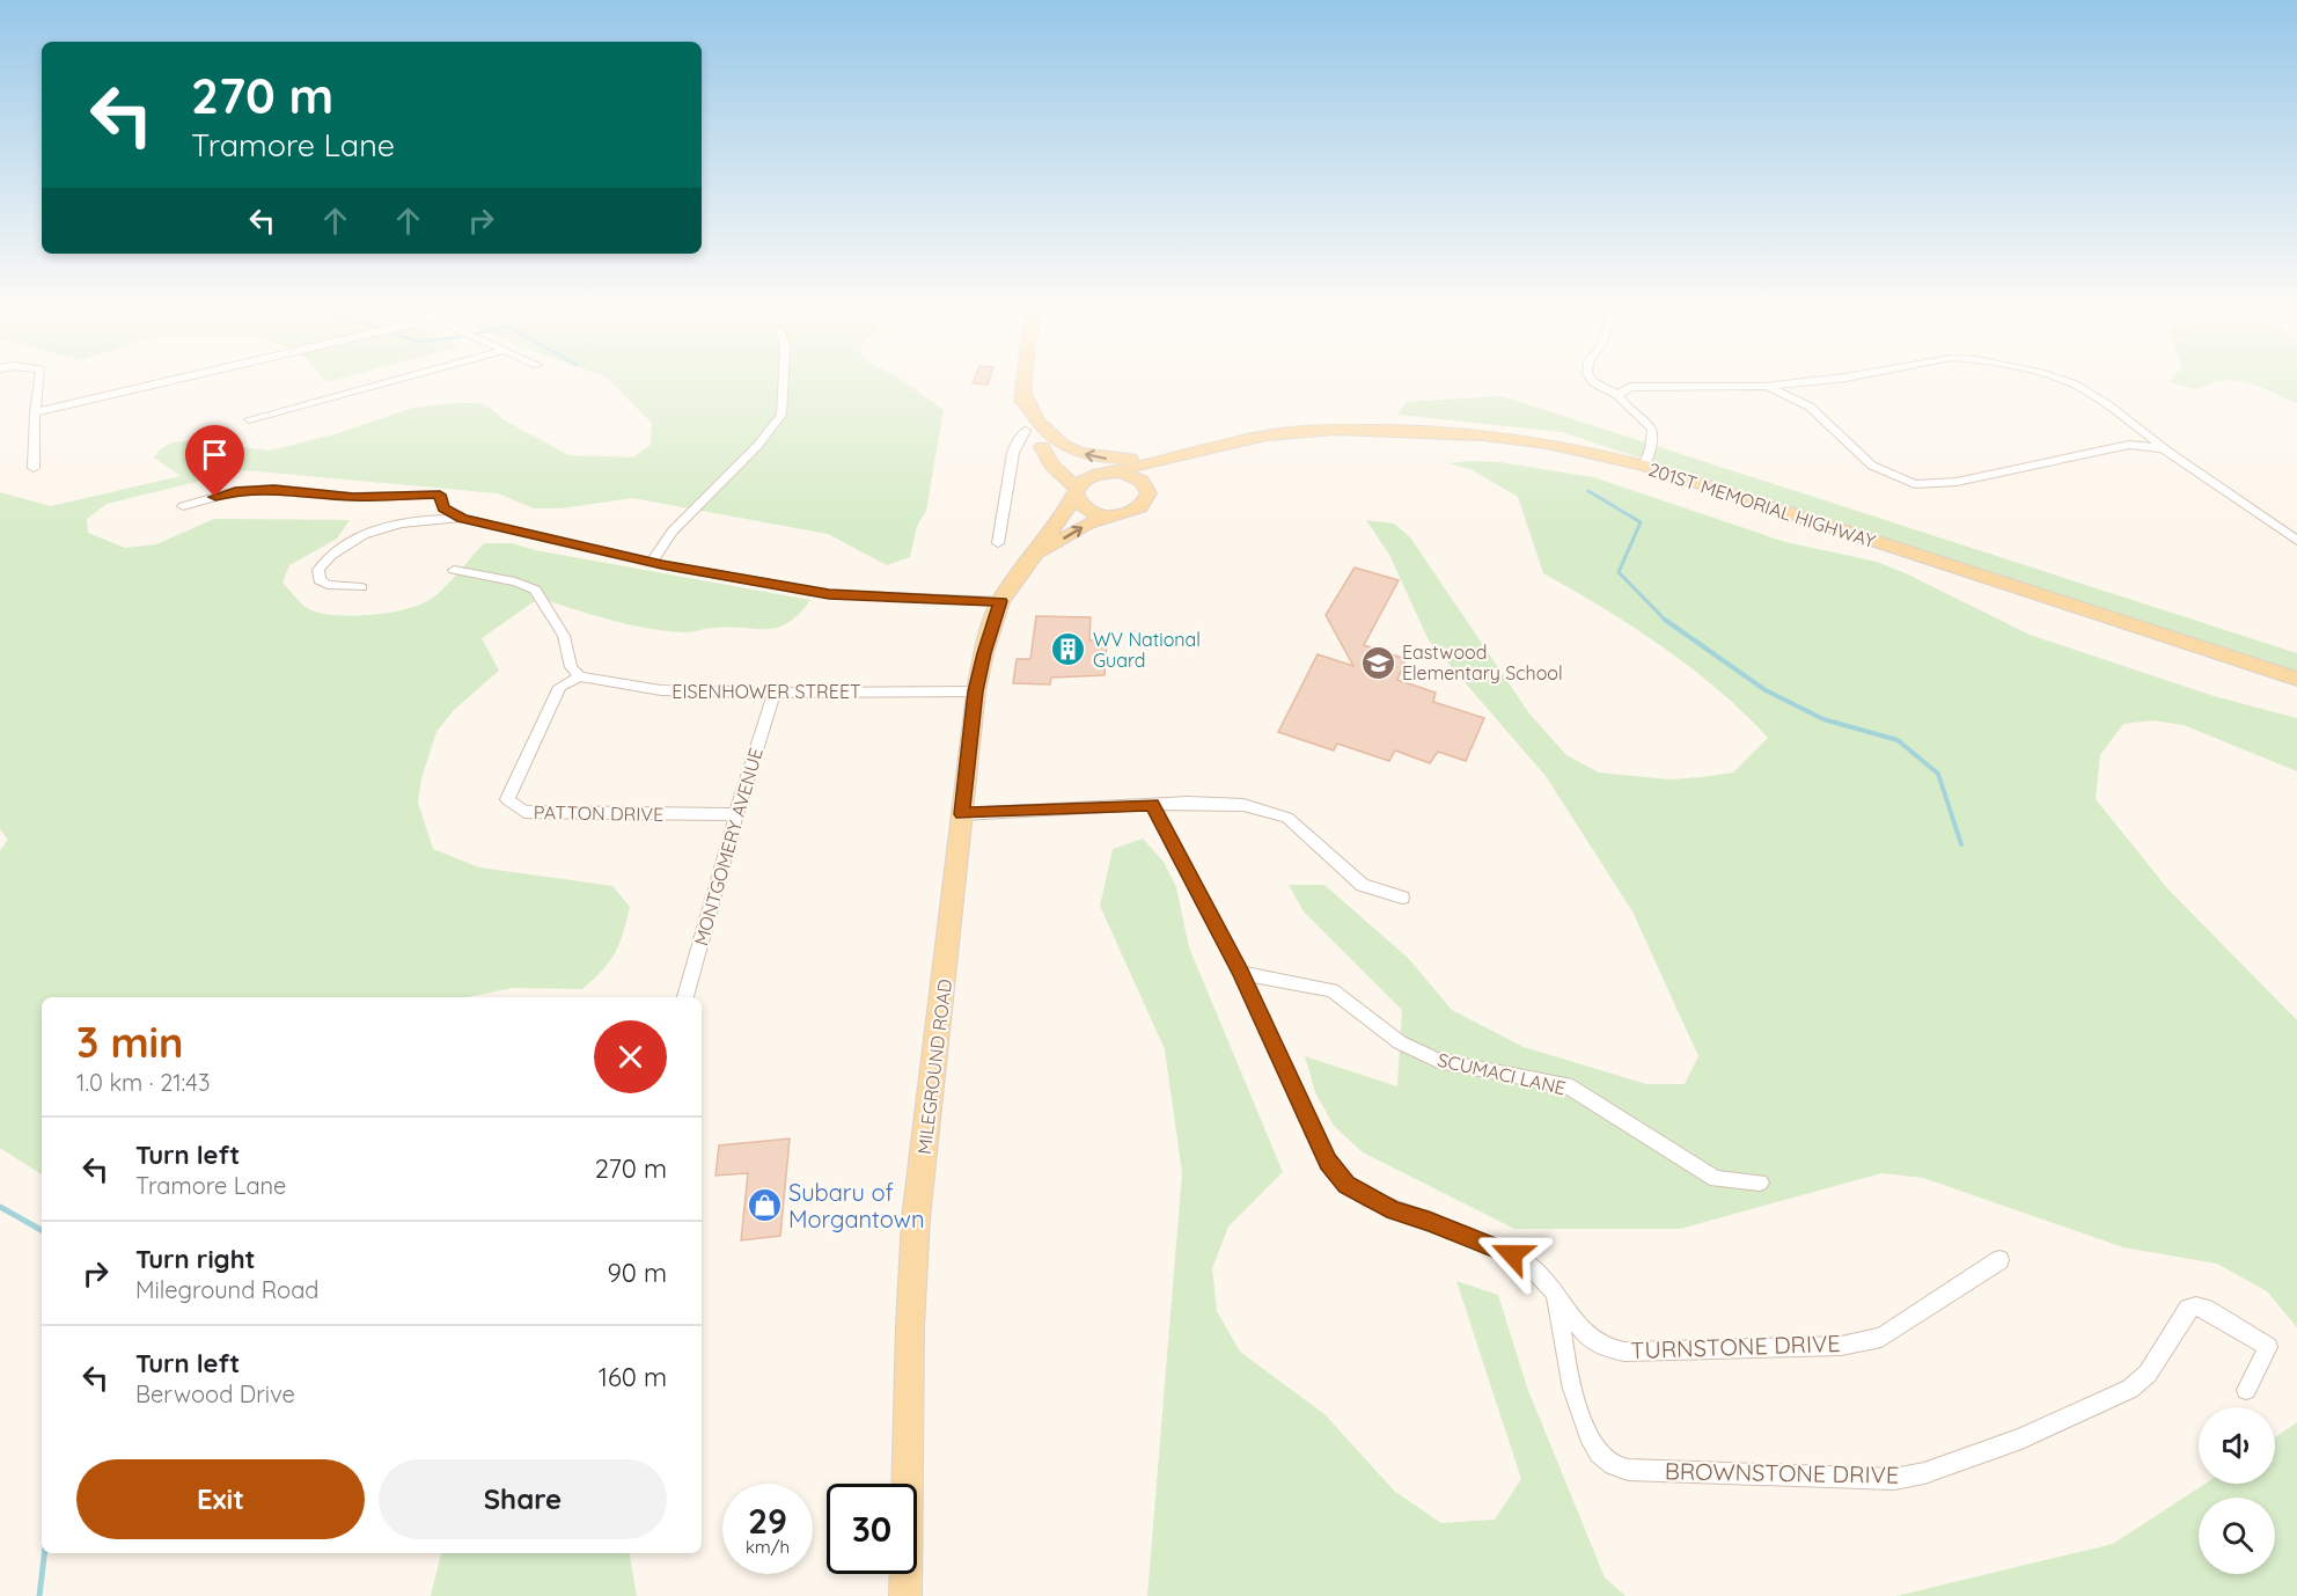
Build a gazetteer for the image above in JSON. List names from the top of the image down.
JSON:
{
  "streets": {
    "main road": ["201ST MEMORIAL HIGHWAY", "MILEGROUND ROAD"],
    "street": [
      "EISENHOWER STREET",
      "PATTON DRIVE",
      "MONTGOMERY AVENUE",
      "SCUMACI LANE",
      "TURNSTONE DRIVE",
      "BROWNSTONE DRIVE"
    ]
  },
  "crossings": [
    ["201ST MEMORIAL HIGHWAY", "MILEGROUND ROAD"],
    ["EISENHOWER STREET", "PATTON DRIVE"],
    ["EISENHOWER STREET", "MONTGOMERY AVENUE"],
    ["EISENHOWER STREET", "MILEGROUND ROAD"],
    ["PATTON DRIVE", "MONTGOMERY AVENUE"],
    ["SCUMACI LANE", "TURNSTONE DRIVE"],
    ["TURNSTONE DRIVE", "BROWNSTONE DRIVE"]
  ],
  "places": {
    "building": ["WV National Guard"],
    "school or university": ["Eastwood Elementary School"],
    "shop": ["Subaru of Morgantown"]
  },
  "page": {
    "turn": ["270 m", "Tramore Lane"],
    "heading": ["3 min", "1.0 km · 21:43"],
    "list": [
      {
        "name": "Turn left",
        "note": "Tramore Lane",
        "value": "270 m"
      },
      {
        "name": "Turn right",
        "note": "Mileground Road",
        "value": "90 m"
      },
      {
        "name": "Turn left",
        "note": "Berwood Drive",
        "value": "160 m"
      }
    ],
    "buttons": ["Exit", "Share"],
    "speed": "29 km/h",
    "limit": "30"
  }
}
